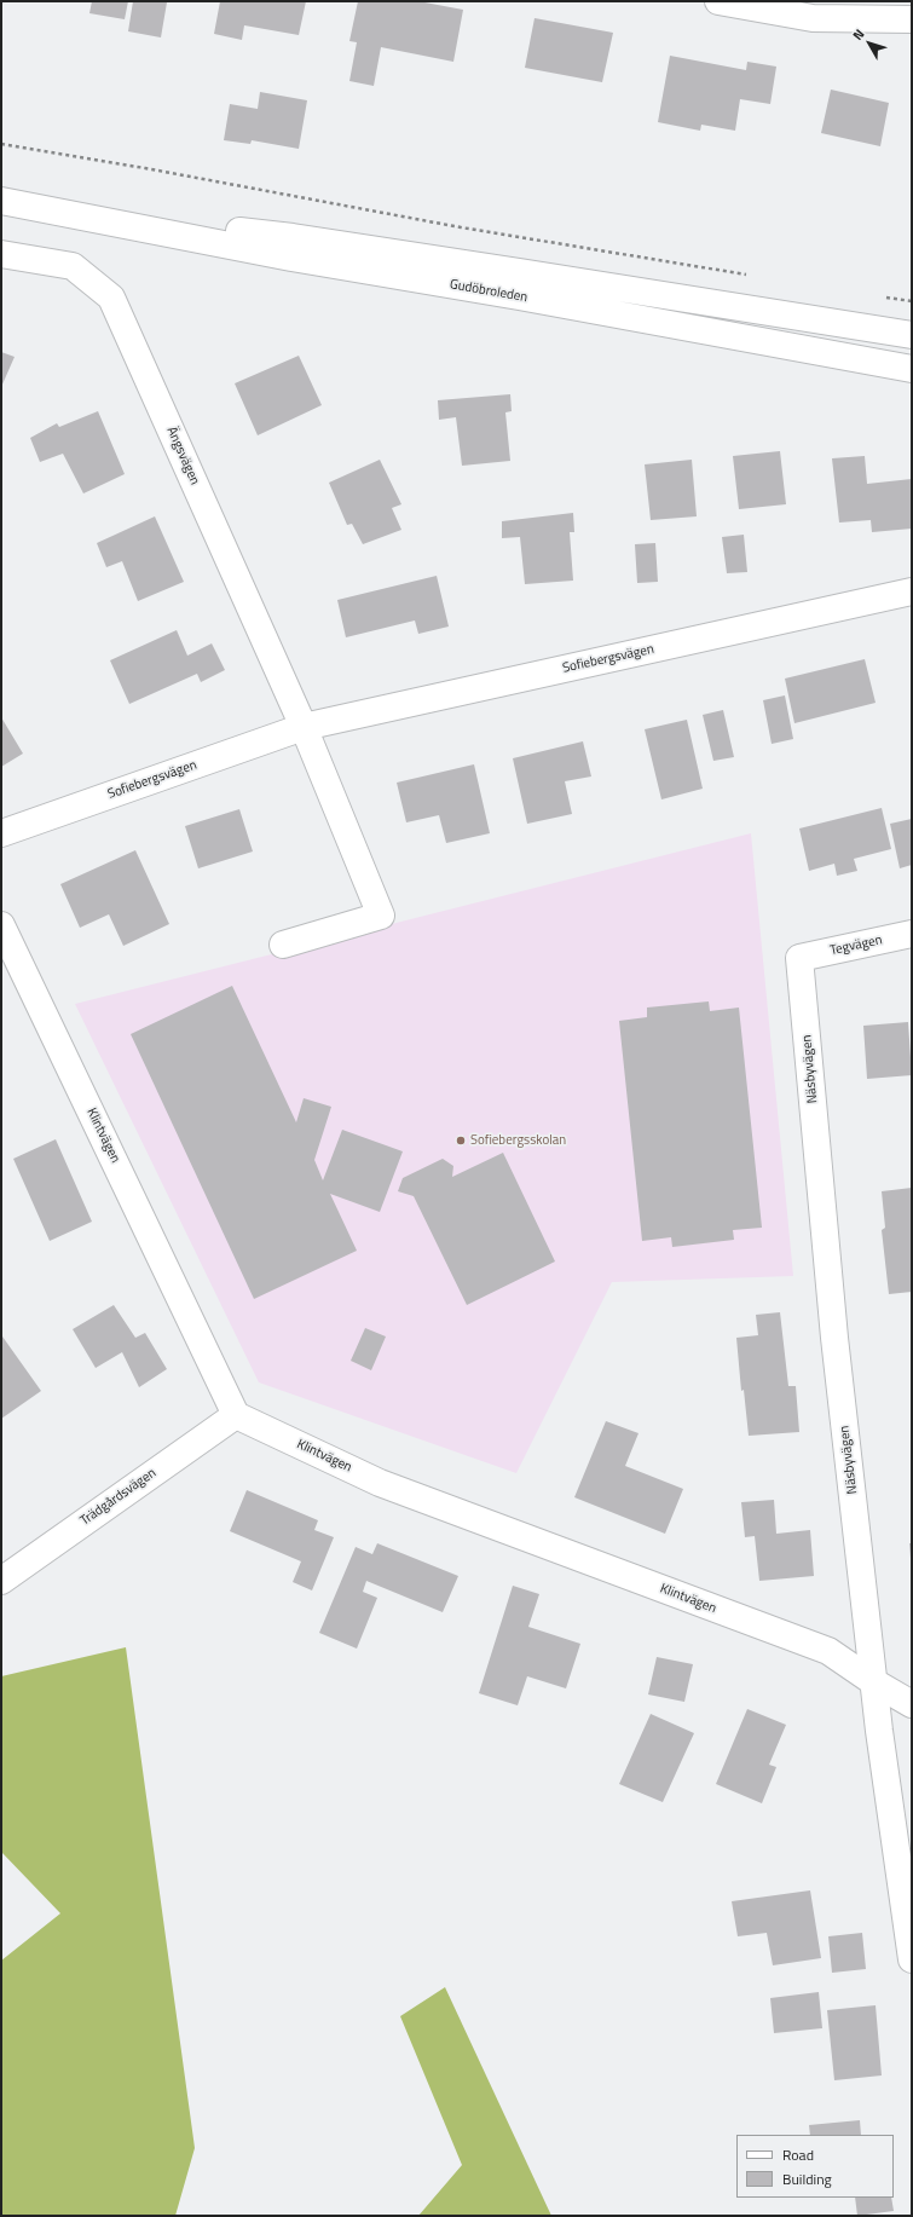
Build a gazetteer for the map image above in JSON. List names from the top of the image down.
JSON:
{
  "streets": {
    "street": [
      "Gudöbroleden",
      "Ängsvägen",
      "Sofiebergsvägen",
      "Tegvägen",
      "Näsbyvägen",
      "Klintvägen",
      "Trädgårdsvägen"
    ]
  },
  "crossings": [
    ["Ängsvägen", "Sofiebergsvägen"],
    ["Tegvägen", "Näsbyvägen"],
    ["Näsbyvägen", "Klintvägen"],
    ["Klintvägen", "Trädgårdsvägen"]
  ],
  "places": ["Sofiebergsskolan"],
  "legend": ["Road", "Building"],
  "north": "top left"
}
